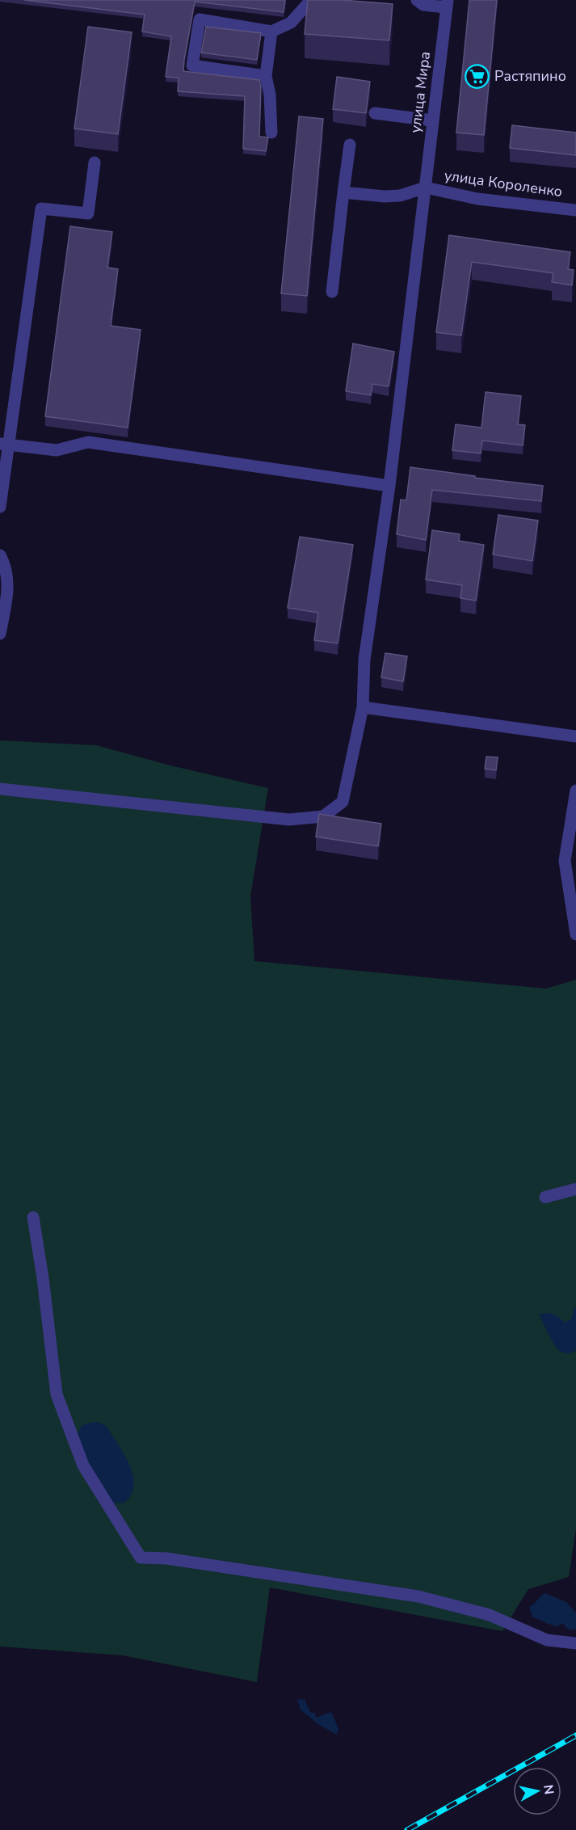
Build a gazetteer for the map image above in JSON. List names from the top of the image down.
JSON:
{
  "streets": {
    "street": ["улица Мира", "улица Короленко"]
  },
  "crossings": [
    ["улица Мира", "улица Короленко"]
  ],
  "places": {
    "supermarket": ["Растяпино"]
  },
  "north": "right"
}
